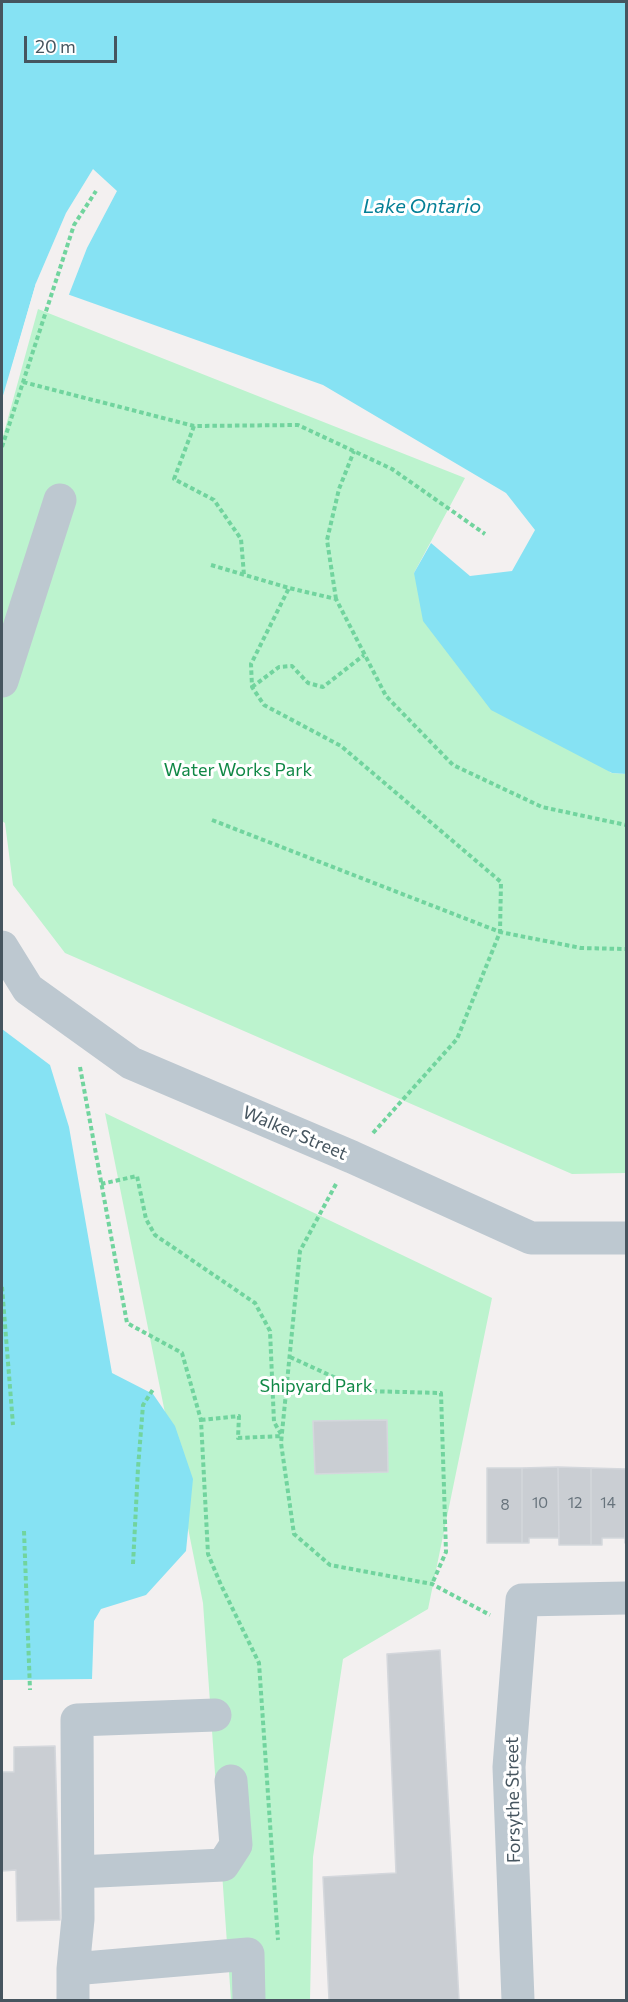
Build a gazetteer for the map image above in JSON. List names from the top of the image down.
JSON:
{
  "streets": {
    "street": ["Walker Street", "Forsythe Street"]
  },
  "water": ["Lake Ontario"],
  "parks": ["Water Works Park", "Shipyard Park"],
  "house_numbers": [
    "10",
    "12",
    "14",
    "8"
  ],
  "scale_bar": "20 m"
}
